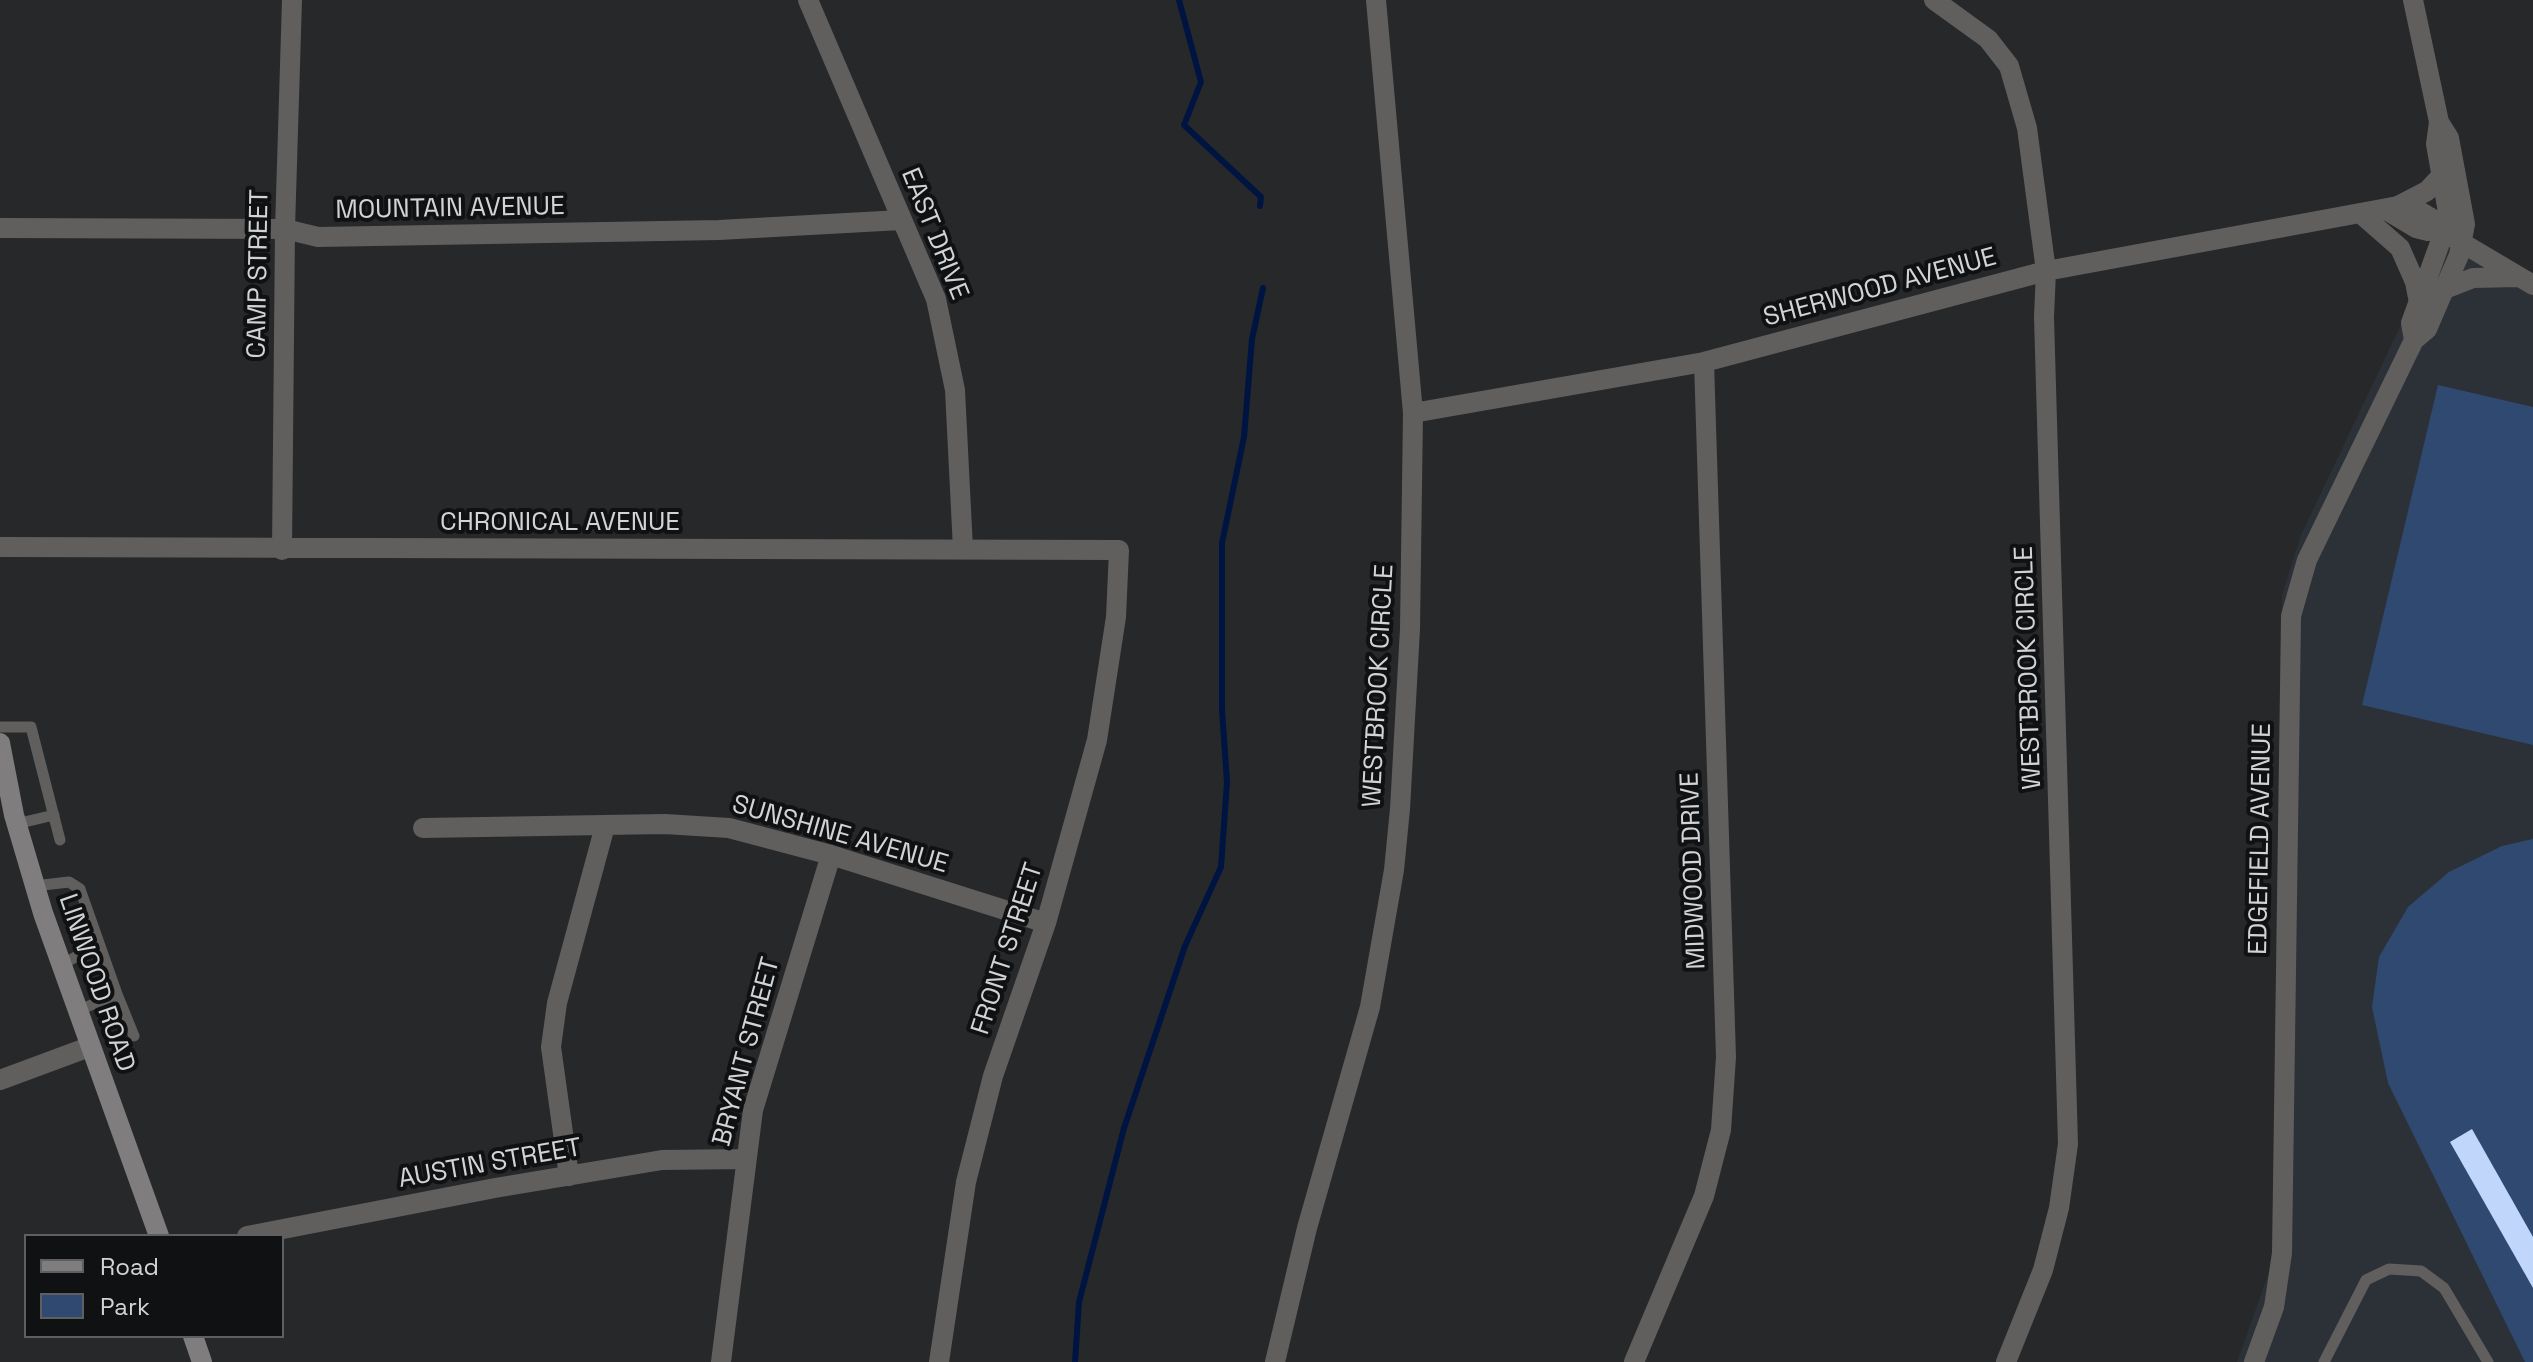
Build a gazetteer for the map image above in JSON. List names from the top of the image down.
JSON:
{
  "streets": {
    "main road": ["LINWOOD ROAD"],
    "street": [
      "MOUNTAIN AVENUE",
      "EAST DRIVE",
      "CAMP STREET",
      "SHERWOOD AVENUE",
      "CHRONICAL AVENUE",
      "WESTBROOK CIRCLE",
      "SUNSHINE AVENUE",
      "EDGEFIELD AVENUE",
      "MIDWOOD DRIVE",
      "FRONT STREET",
      "BRYANT STREET",
      "AUSTIN STREET"
    ]
  },
  "crossings": [
    ["MOUNTAIN AVENUE", "EAST DRIVE"],
    ["MOUNTAIN AVENUE", "CAMP STREET"],
    ["EAST DRIVE", "CHRONICAL AVENUE"],
    ["CAMP STREET", "CHRONICAL AVENUE"],
    ["SHERWOOD AVENUE", "WESTBROOK CIRCLE"],
    ["SHERWOOD AVENUE", "EDGEFIELD AVENUE"],
    ["SHERWOOD AVENUE", "MIDWOOD DRIVE"],
    ["CHRONICAL AVENUE", "FRONT STREET"],
    ["SUNSHINE AVENUE", "FRONT STREET"],
    ["SUNSHINE AVENUE", "BRYANT STREET"],
    ["BRYANT STREET", "AUSTIN STREET"]
  ],
  "legend": ["Road", "Park"]
}
